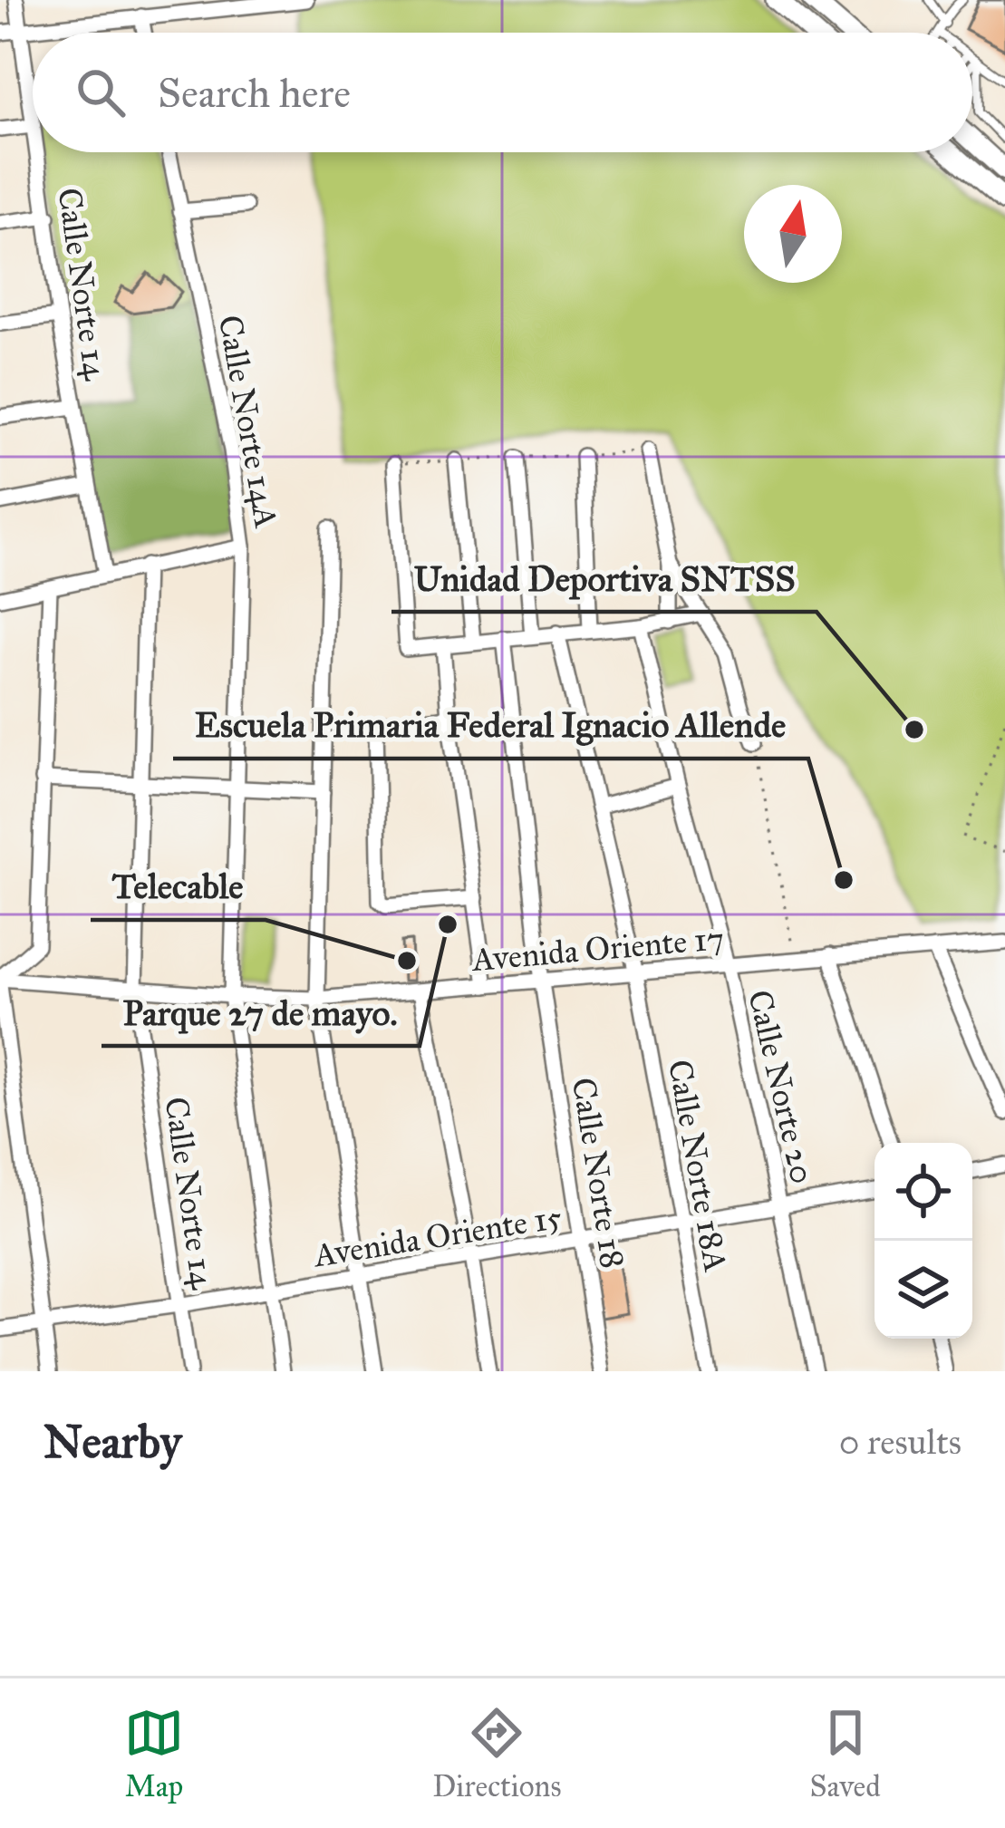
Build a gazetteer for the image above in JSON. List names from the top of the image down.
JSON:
{
  "streets": {
    "street": [
      "Calle Norte 14",
      "Calle Norte 14A",
      "Avenida Oriente 17",
      "Calle Norte 20",
      "Calle Norte 18A",
      "Calle Norte 18",
      "Avenida Oriente 15"
    ]
  },
  "crossings": [
    ["Calle Norte 14", "Avenida Oriente 17"],
    ["Calle Norte 14", "Avenida Oriente 15"],
    ["Calle Norte 14A", "Avenida Oriente 17"],
    ["Calle Norte 14A", "Avenida Oriente 15"],
    ["Avenida Oriente 17", "Calle Norte 20"],
    ["Avenida Oriente 17", "Calle Norte 18A"],
    ["Avenida Oriente 17", "Calle Norte 18"],
    ["Calle Norte 20", "Avenida Oriente 15"],
    ["Calle Norte 18A", "Avenida Oriente 15"],
    ["Calle Norte 18", "Avenida Oriente 15"]
  ],
  "places": [
    "Unidad Deportiva SNTSS",
    "Escuela Primaria Federal Ignacio Allende",
    "Parque 27 de mayo.",
    "Telecable"
  ],
  "north": "top",
  "page": {
    "search": "Search here",
    "heading": ["Nearby", "0 results"],
    "nav": ["Map", "Directions", "Saved"]
  }
}
